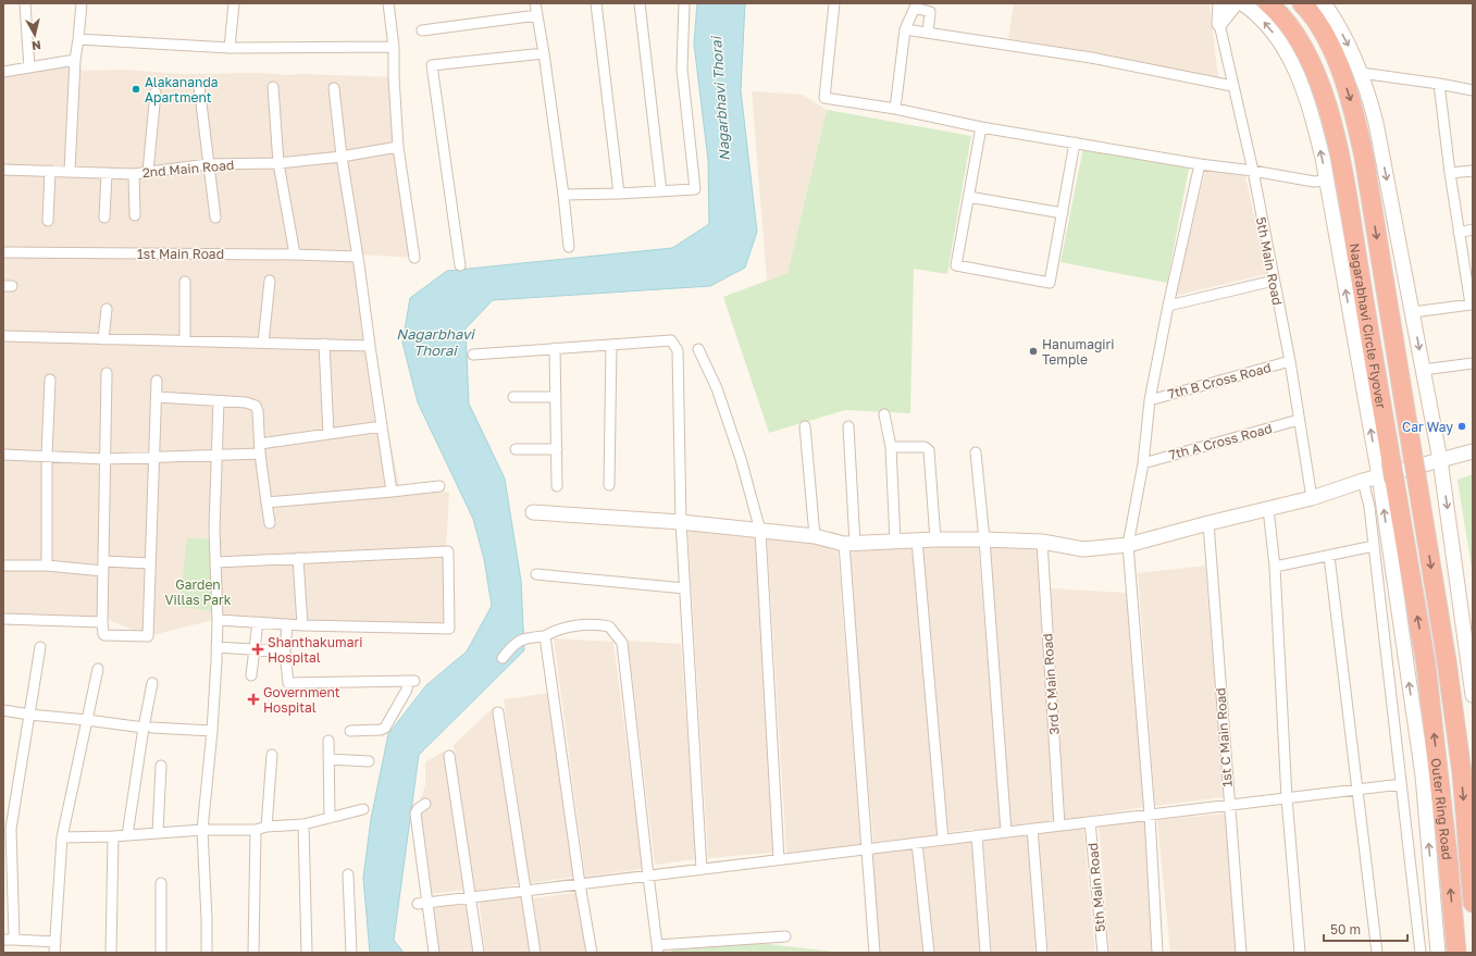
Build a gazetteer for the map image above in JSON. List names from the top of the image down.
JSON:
{
  "streets": {
    "highway": ["Nagarabhavi Circle Flyover", "Outer Ring Road"],
    "street": [
      "2nd Main Road",
      "1st Main Road",
      "5th Main Road",
      "7th B Cross Road",
      "7th A Cross Road",
      "3rd C Main Road",
      "1st C Main Road"
    ]
  },
  "crossings": [
    ["5th Main Road", "7th B Cross Road"],
    ["5th Main Road", "7th A Cross Road"],
    ["Nagarabhavi Circle Flyover", "Outer Ring Road"]
  ],
  "water": ["Nagarbhavi Thorai"],
  "parks": ["Garden Villas Park"],
  "places": {
    "other": ["Alakananda Apartment", "Hanumagiri Temple", "Car Way"],
    "health": ["Shanthakumari Hospital", "Government Hospital"]
  },
  "scale_bar": "50 m",
  "north": "bottom"
}
